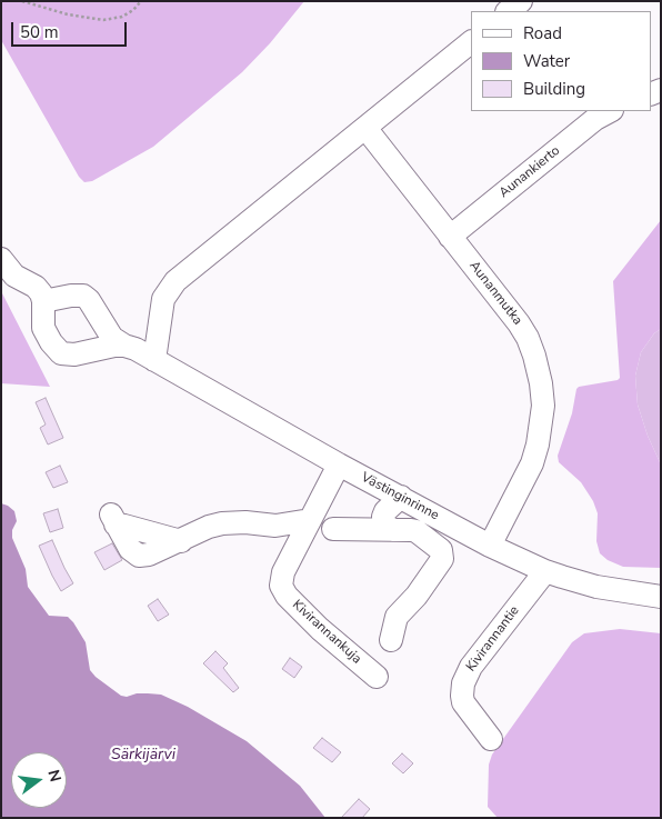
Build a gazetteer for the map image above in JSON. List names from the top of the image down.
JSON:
{
  "streets": {
    "street": [
      "Aunankierto",
      "Aunanmutka",
      "Västinginrinne",
      "Kivirannankuja",
      "Kivirannantie"
    ]
  },
  "crossings": [
    ["Aunankierto", "Aunanmutka"],
    ["Aunanmutka", "Västinginrinne"],
    ["Västinginrinne", "Kivirannankuja"],
    ["Västinginrinne", "Kivirannantie"]
  ],
  "water": ["Särkijärvi"],
  "legend": ["Road", "Water", "Building"],
  "scale_bar": "50 m",
  "north": "right"
}
